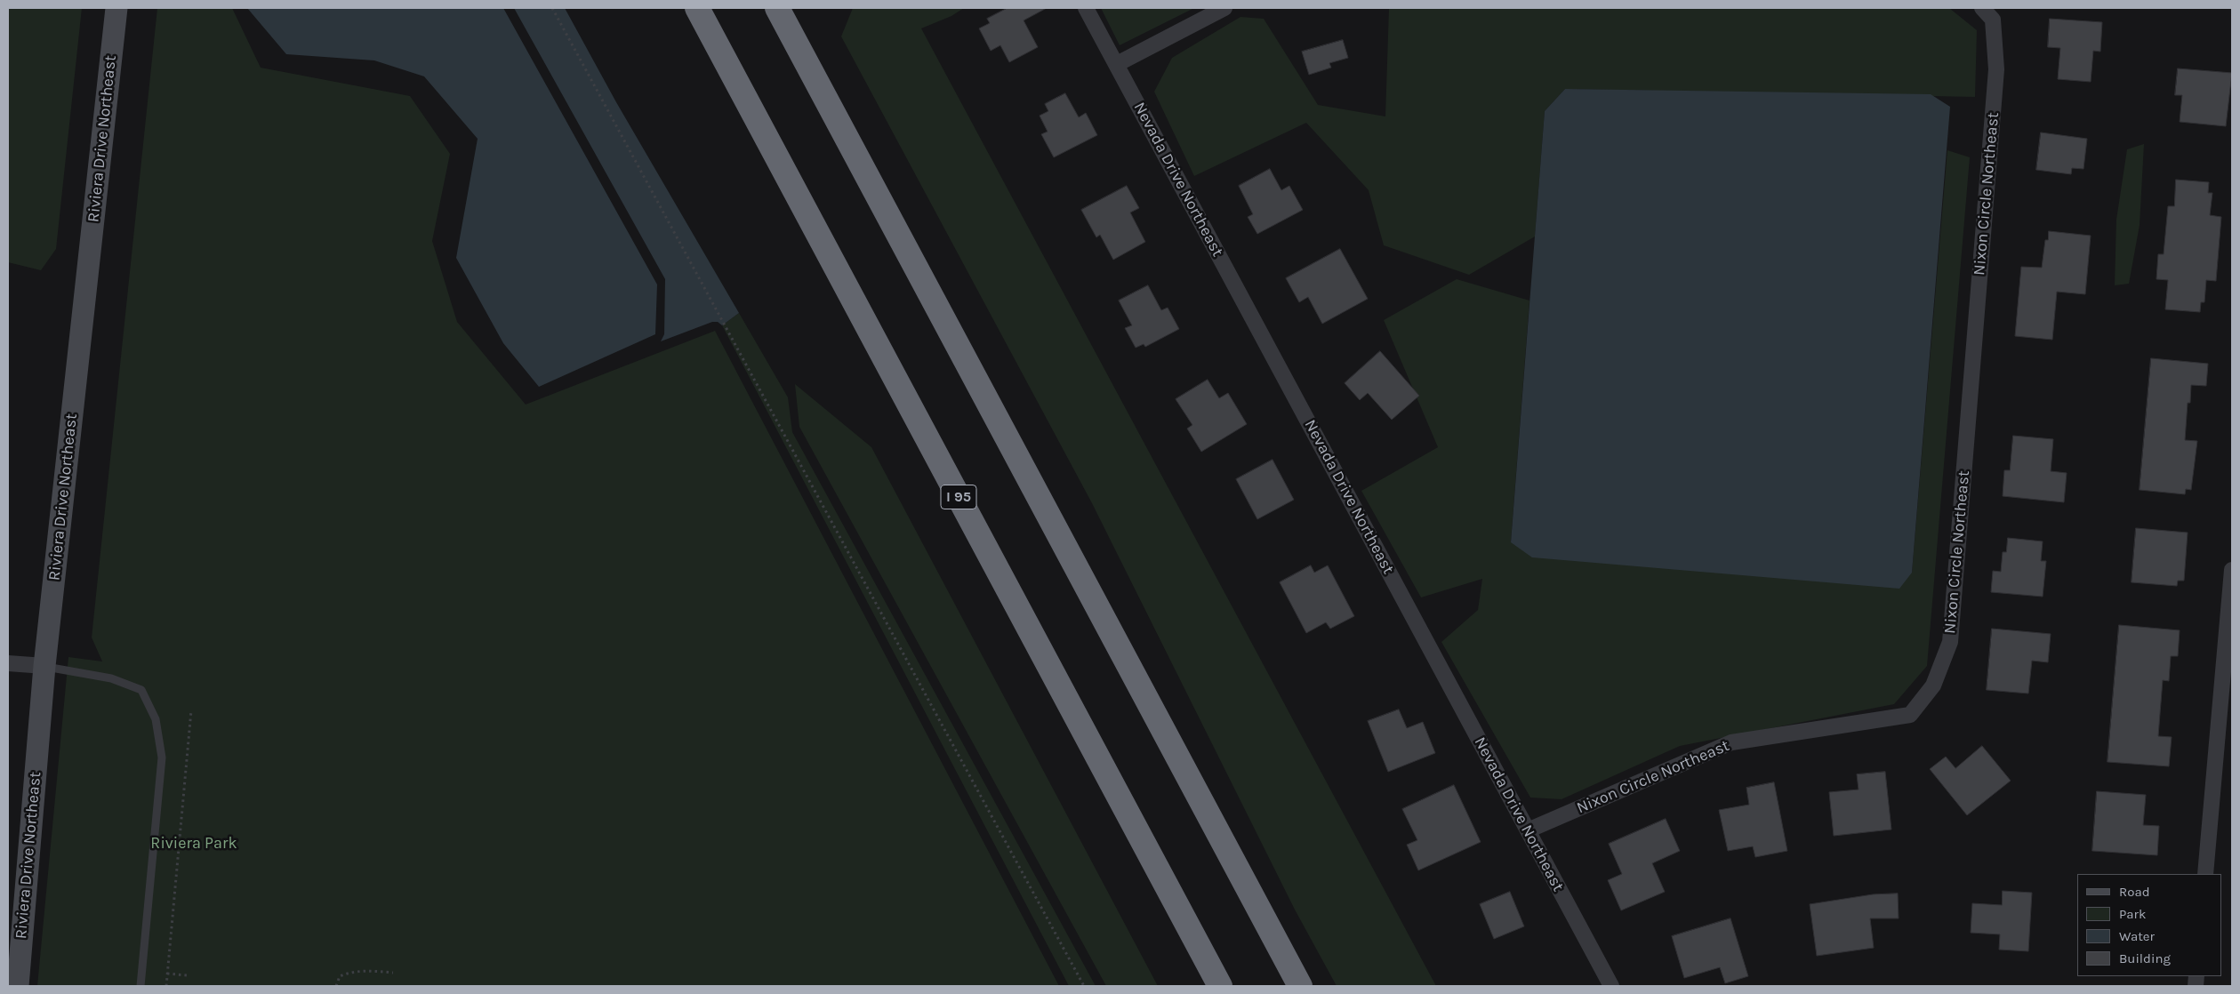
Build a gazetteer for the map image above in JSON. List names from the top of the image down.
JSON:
{
  "streets": {
    "highway": ["I 95"],
    "street": ["Riviera Drive Northeast", "Nevada Drive Northeast", "Nixon Circle Northeast"]
  },
  "crossings": [
    ["Nevada Drive Northeast", "Nixon Circle Northeast"]
  ],
  "parks": ["Riviera Park"],
  "legend": [
    "Road",
    "Park",
    "Water",
    "Building"
  ]
}
